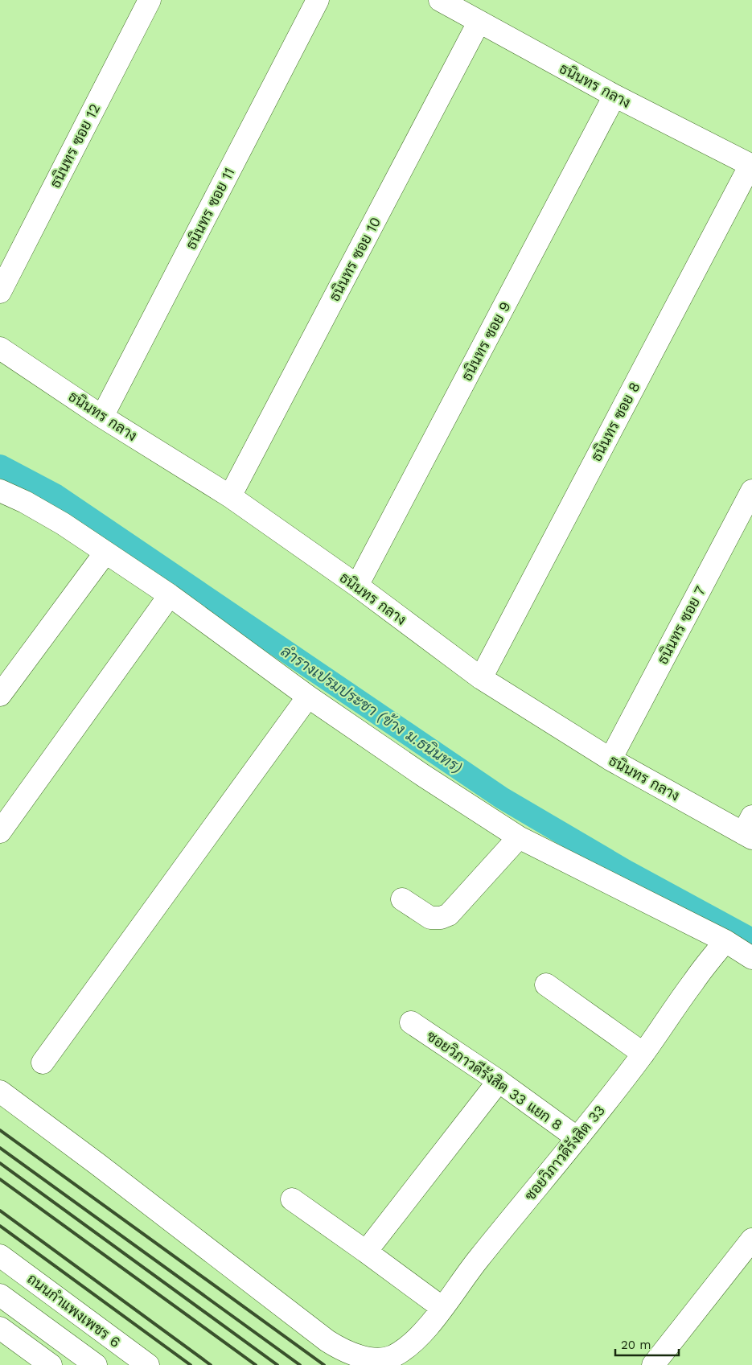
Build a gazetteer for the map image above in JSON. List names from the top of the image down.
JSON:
{
  "streets": {
    "street": [
      "ธนินทร กลาง",
      "ธนินทร ซอย 12",
      "ธนินทร ซอย 11",
      "ธนินทร ซอย 10",
      "ธนินทร ซอย 9",
      "ธนินทร ซอย 8",
      "ธนินทร ซอย 7",
      "ซอยวิภาวดีรังสิต 33 แยก 8",
      "ซอยวิภาวดีรังสิต 33",
      "ถนนกำแพงเพชร 6"
    ]
  },
  "crossings": [
    ["ธนินทร กลาง", "ธนินทร ซอย 11"],
    ["ธนินทร กลาง", "ธนินทร ซอย 10"],
    ["ธนินทร กลาง", "ธนินทร ซอย 9"],
    ["ธนินทร กลาง", "ธนินทร ซอย 8"],
    ["ธนินทร กลาง", "ธนินทร ซอย 7"],
    ["ซอยวิภาวดีรังสิต 33 แยก 8", "ซอยวิภาวดีรังสิต 33"]
  ],
  "water": ["ลำรางเปรมประชา (ข้าง ม.ธนินทร)"],
  "scale_bar": "20 m"
}
